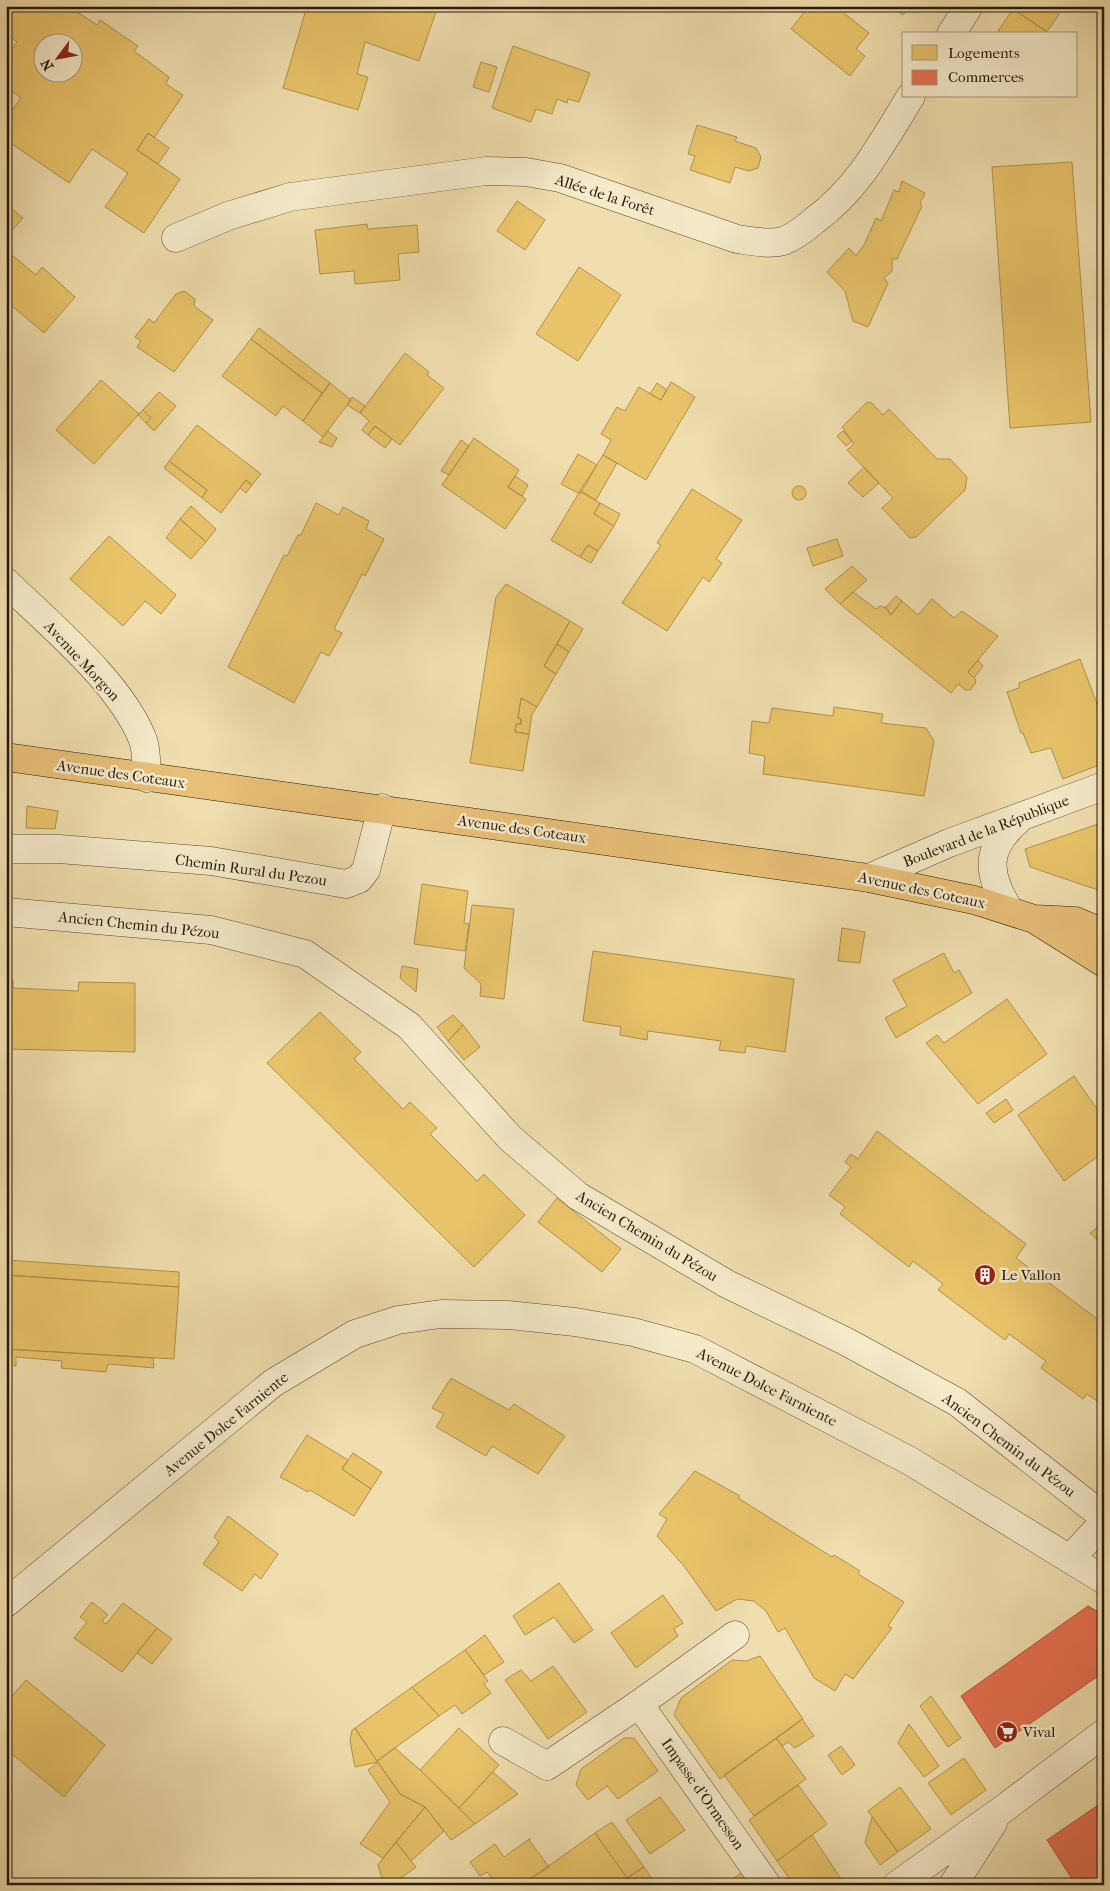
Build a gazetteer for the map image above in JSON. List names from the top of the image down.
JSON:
{
  "streets": {
    "main road": ["Avenue des Coteaux"],
    "street": [
      "Allée de la Forêt",
      "Avenue Morgon",
      "Boulevard de la République",
      "Chemin Rural du Pezou",
      "Ancien Chemin du Pézou",
      "Avenue Dolce Farniente",
      "Impasse d'Ormesson"
    ]
  },
  "crossings": [
    ["Avenue Morgon", "Avenue des Coteaux"],
    ["Avenue des Coteaux", "Boulevard de la République"],
    ["Avenue des Coteaux", "Chemin Rural du Pezou"]
  ],
  "places": {
    "building": ["Le Vallon"],
    "supermarket": ["Vival"]
  },
  "legend": ["Logements", "Commerces"],
  "north": "bottom left"
}
